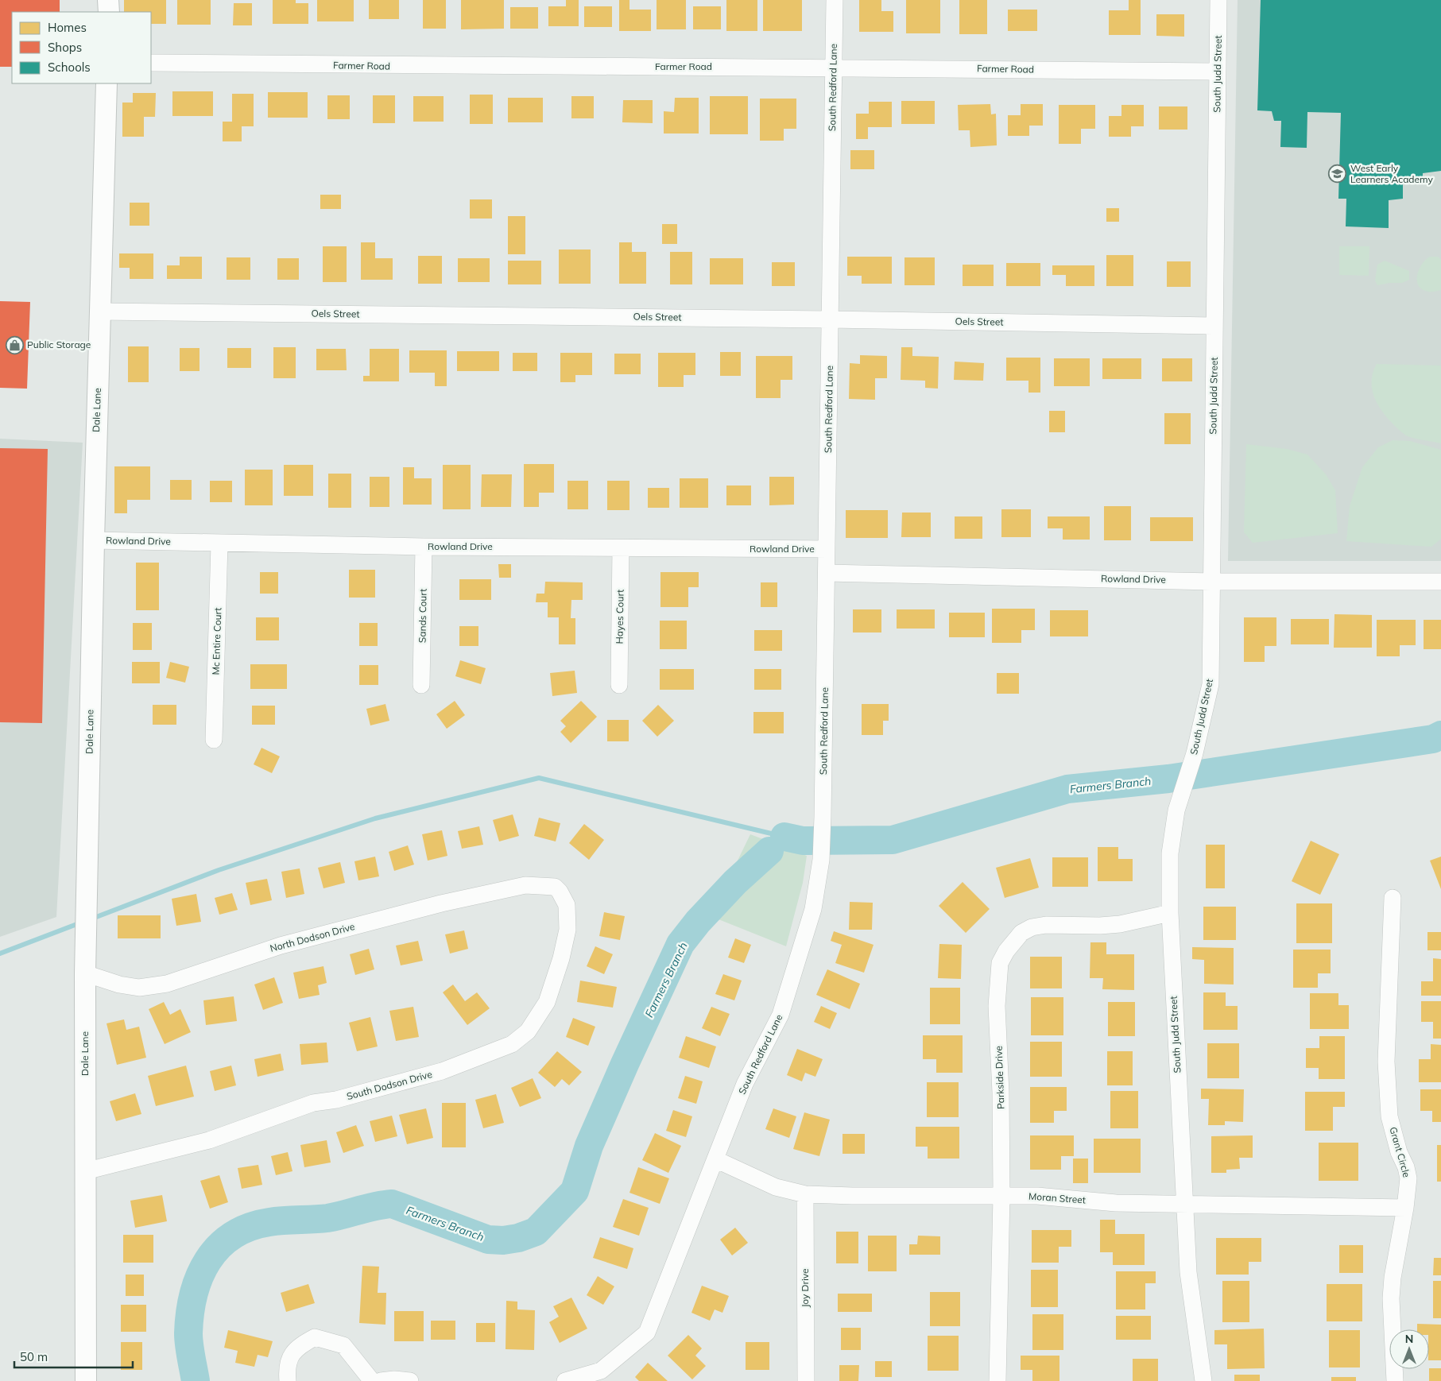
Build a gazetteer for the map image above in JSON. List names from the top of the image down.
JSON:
{
  "streets": {
    "street": [
      "Farmer Road",
      "South Judd Street",
      "South Redford Lane",
      "Oels Street",
      "Dale Lane",
      "Rowland Drive",
      "Sands Court",
      "Hayes Court",
      "Mc Entire Court",
      "North Dodson Drive",
      "Parkside Drive",
      "South Dodson Drive",
      "Grant Circle",
      "Moran Street",
      "Joy Drive"
    ]
  },
  "crossings": [
    ["Farmer Road", "South Judd Street"],
    ["Farmer Road", "South Redford Lane"],
    ["South Judd Street", "Oels Street"],
    ["South Judd Street", "Rowland Drive"],
    ["South Judd Street", "Parkside Drive"],
    ["South Judd Street", "Moran Street"],
    ["South Redford Lane", "Oels Street"],
    ["South Redford Lane", "Rowland Drive"],
    ["South Redford Lane", "Moran Street"],
    ["Oels Street", "Dale Lane"],
    ["Dale Lane", "Rowland Drive"],
    ["Dale Lane", "North Dodson Drive"],
    ["Dale Lane", "South Dodson Drive"],
    ["Rowland Drive", "Sands Court"],
    ["Rowland Drive", "Hayes Court"],
    ["Rowland Drive", "Mc Entire Court"],
    ["North Dodson Drive", "South Dodson Drive"],
    ["Parkside Drive", "Moran Street"],
    ["Grant Circle", "Moran Street"],
    ["Moran Street", "Joy Drive"]
  ],
  "water": ["Farmers Branch"],
  "places": {
    "school or university": ["West Early Learners Academy"],
    "shop": ["Public Storage"]
  },
  "legend": ["Homes", "Shops", "Schools"],
  "scale_bar": "50 m",
  "north": "top"
}
